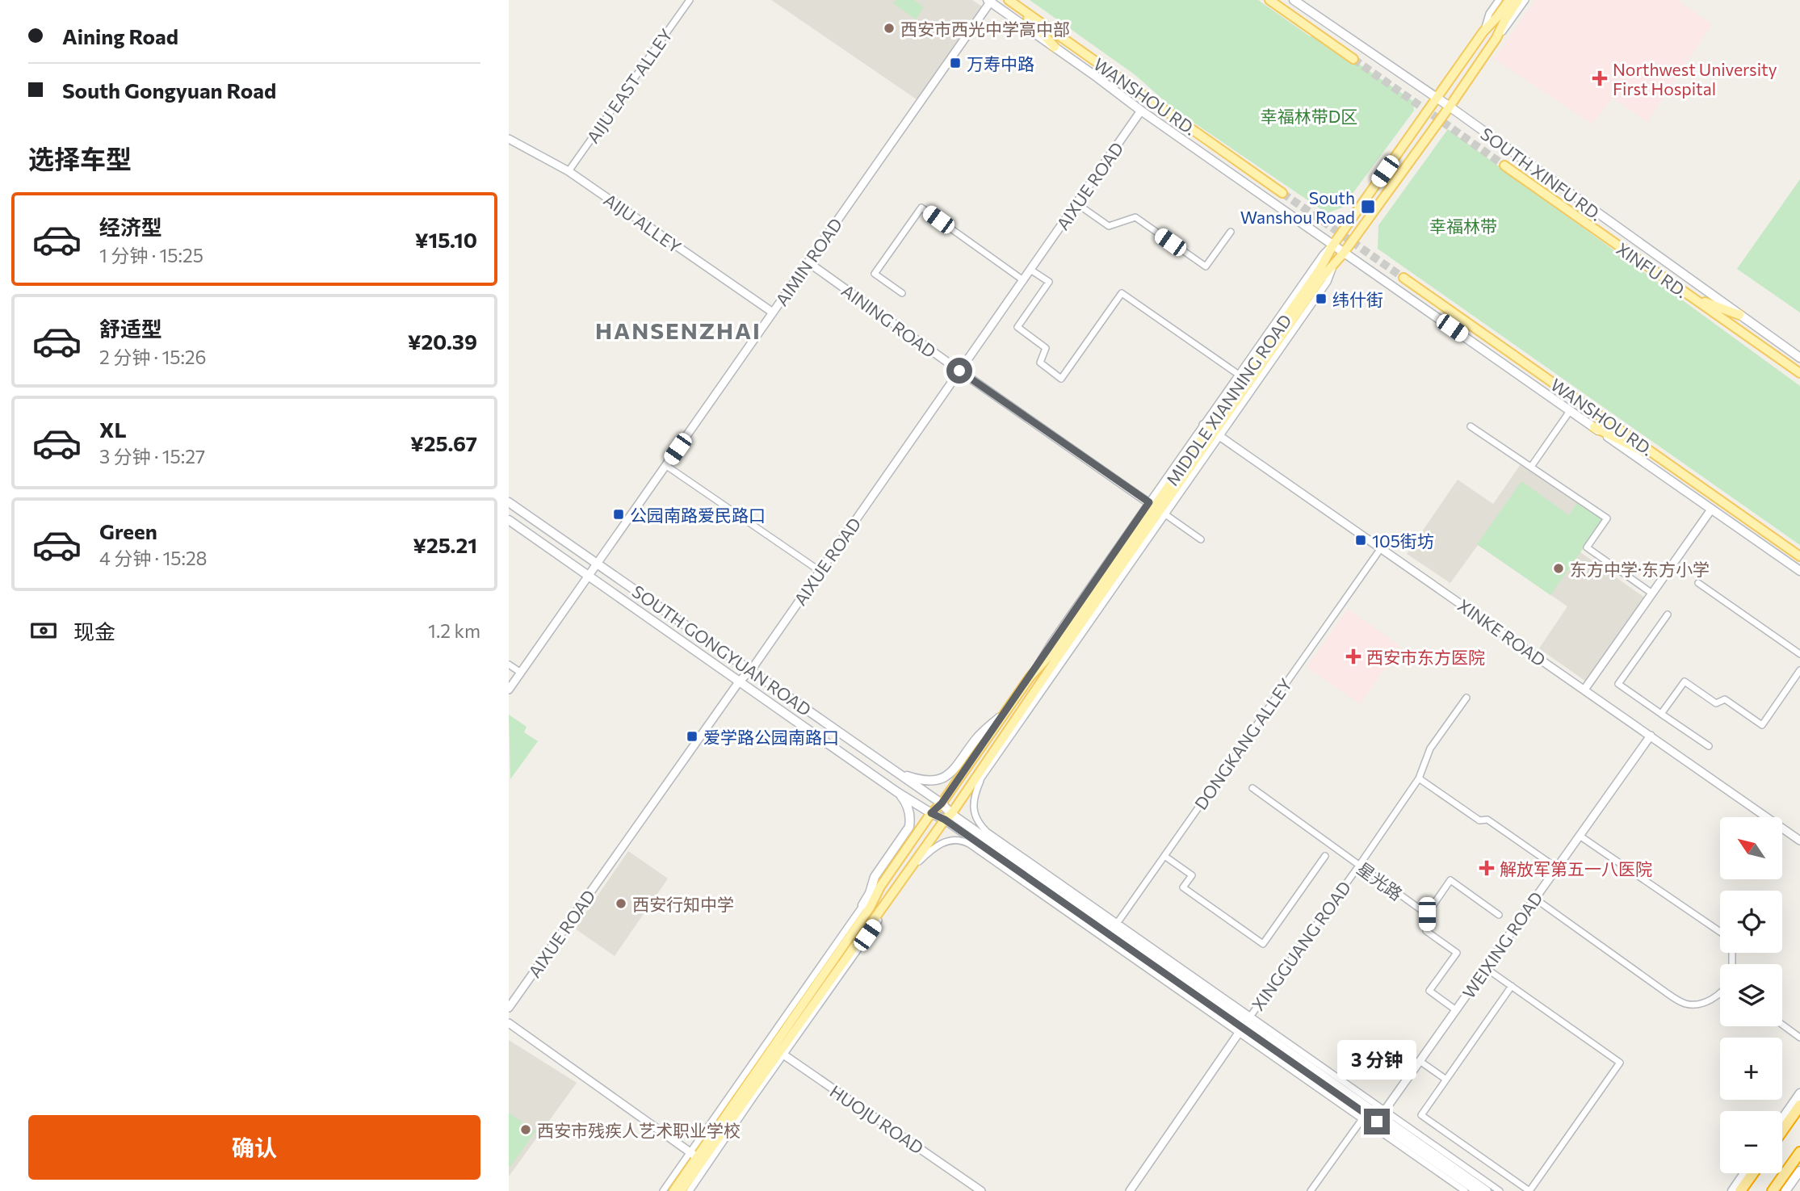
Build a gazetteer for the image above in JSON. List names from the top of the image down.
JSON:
{
  "streets": {
    "main road": [
      "WANSHOU RD.",
      "SOUTH XINFU RD.",
      "XINFU RD.",
      "MIDDLE XIANNING ROAD",
      "SOUTH GONGYUAN ROAD"
    ],
    "street": [
      "AIJU EAST ALLEY",
      "AIXUE ROAD",
      "AIJU ALLEY",
      "AIMIN ROAD",
      "AINING ROAD",
      "XINKE ROAD",
      "DONGKANG ALLEY",
      "星光路",
      "WEIXING ROAD",
      "XINGGUANG ROAD",
      "HUOJU ROAD"
    ]
  },
  "crossings": [
    ["AIJU EAST ALLEY", "AIJU ALLEY"],
    ["SOUTH XINFU RD.", "MIDDLE XIANNING ROAD"],
    ["AIXUE ROAD", "AINING ROAD"],
    ["AIXUE ROAD", "SOUTH GONGYUAN ROAD"],
    ["AIJU ALLEY", "AIMIN ROAD"],
    ["AIMIN ROAD", "AINING ROAD"],
    ["AIMIN ROAD", "SOUTH GONGYUAN ROAD"],
    ["AINING ROAD", "MIDDLE XIANNING ROAD"],
    ["MIDDLE XIANNING ROAD", "XINKE ROAD"],
    ["MIDDLE XIANNING ROAD", "SOUTH GONGYUAN ROAD"],
    ["MIDDLE XIANNING ROAD", "HUOJU ROAD"],
    ["XINKE ROAD", "DONGKANG ALLEY"],
    ["XINKE ROAD", "WEIXING ROAD"],
    ["SOUTH GONGYUAN ROAD", "DONGKANG ALLEY"],
    ["SOUTH GONGYUAN ROAD", "WEIXING ROAD"],
    ["SOUTH GONGYUAN ROAD", "XINGGUANG ROAD"],
    ["星光路", "XINGGUANG ROAD"]
  ],
  "districts": ["HANSENZHAI"],
  "parks": ["幸福林带D区", "幸福林带"],
  "places": {
    "other": [
      "西安市西光中学高中部",
      "东方中学·东方小学",
      "西安行知中学",
      "西安市残疾人艺术职业学校"
    ],
    "transit": [
      "万寿中路",
      "South Wanshou Road",
      "纬什街",
      "公园南路爱民路口",
      "105街坊",
      "爱学路公园南路口"
    ],
    "health": ["Northwest University First Hospital", "西安市东方医院", "解放军第五一八医院"]
  },
  "north": "top left",
  "page": {
    "banner": ["Aining Road", "South Gongyuan Road"],
    "heading": "选择车型",
    "list": [
      {
        "name": "经济型",
        "note": "1 分钟 · 15:25",
        "value": "¥15.10"
      },
      {
        "name": "舒适型",
        "note": "2 分钟 · 15:26",
        "value": "¥20.39"
      },
      {
        "name": "XL",
        "note": "3 分钟 · 15:27",
        "value": "¥25.67"
      },
      {
        "name": "Green",
        "note": "4 分钟 · 15:28",
        "value": "¥25.21"
      }
    ],
    "pay": ["现金", "1.2 km"],
    "map_buttons": ["+", "−"],
    "bubble": "3 分钟",
    "buttons": "确认"
  }
}
